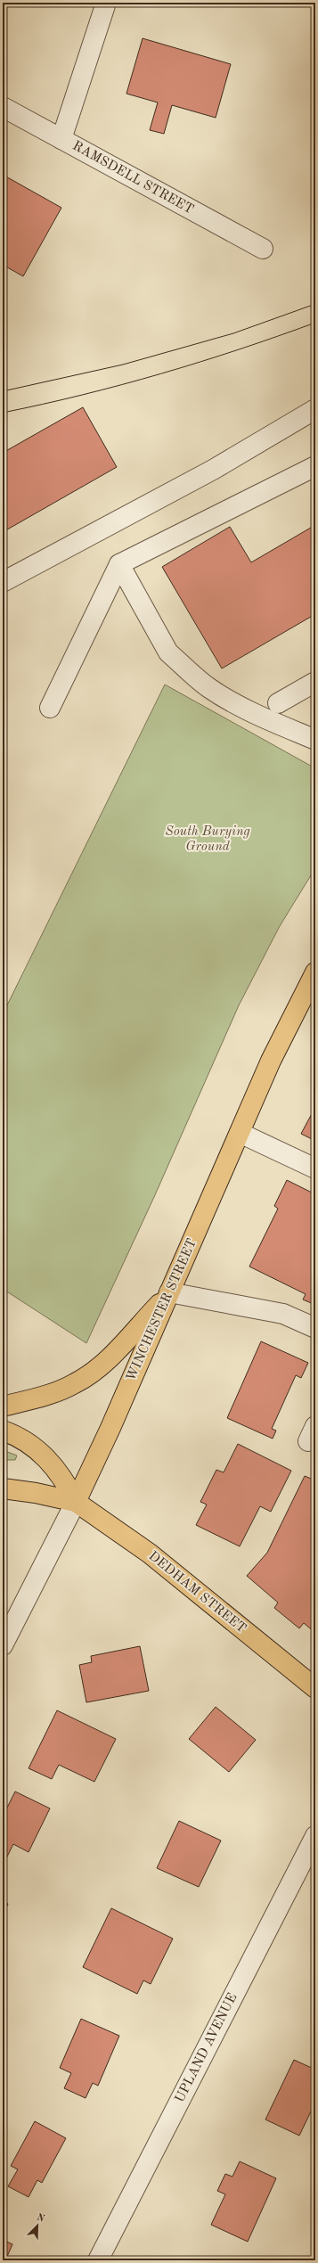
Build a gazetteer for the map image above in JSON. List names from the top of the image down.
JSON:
{
  "streets": {
    "main road": ["WINCHESTER STREET", "DEDHAM STREET"],
    "street": ["RAMSDELL STREET", "UPLAND AVENUE"]
  },
  "crossings": [
    ["WINCHESTER STREET", "DEDHAM STREET"]
  ],
  "parks": ["South Burying Ground"],
  "north": "top right"
}
